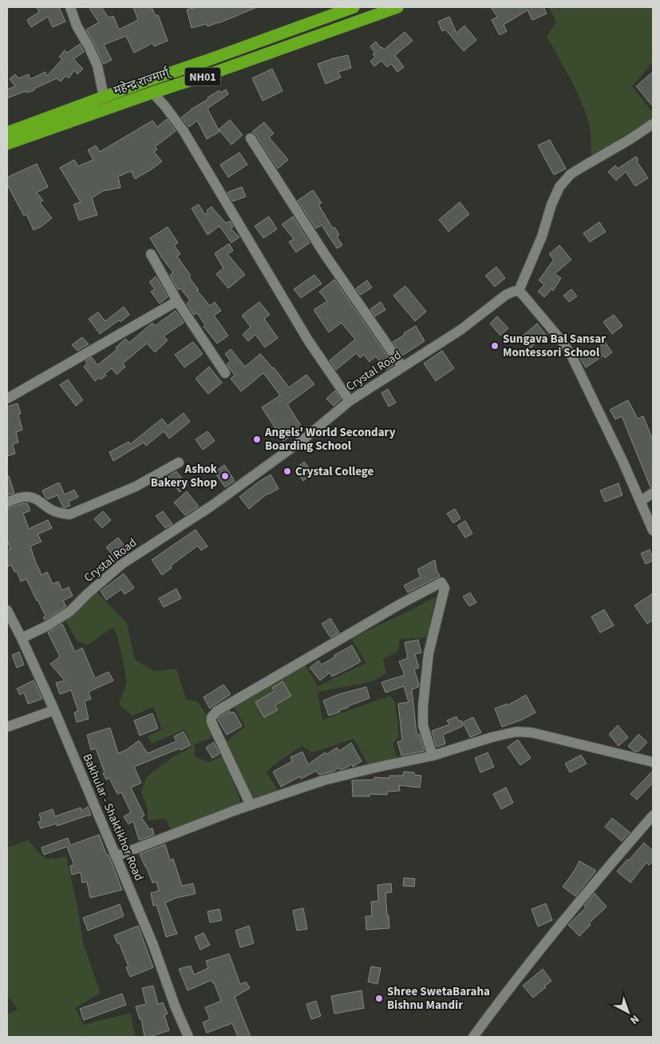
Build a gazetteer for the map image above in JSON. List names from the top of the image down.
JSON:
{
  "streets": {
    "highway": ["NH01", "महेन्द्र राज्मार्ग्"],
    "street": ["Crystal Road", "Bakhular - Shaktikhor Road"]
  },
  "crossings": [
    ["Crystal Road", "Bakhular - Shaktikhor Road"]
  ],
  "places": [
    "Sungava Bal Sansar Montessori School",
    "Angels' World Secondary Boarding School",
    "Crystal College",
    "Ashok Bakery Shop",
    "Shree SwetaBaraha Bishnu Mandir"
  ],
  "north": "bottom right"
}
